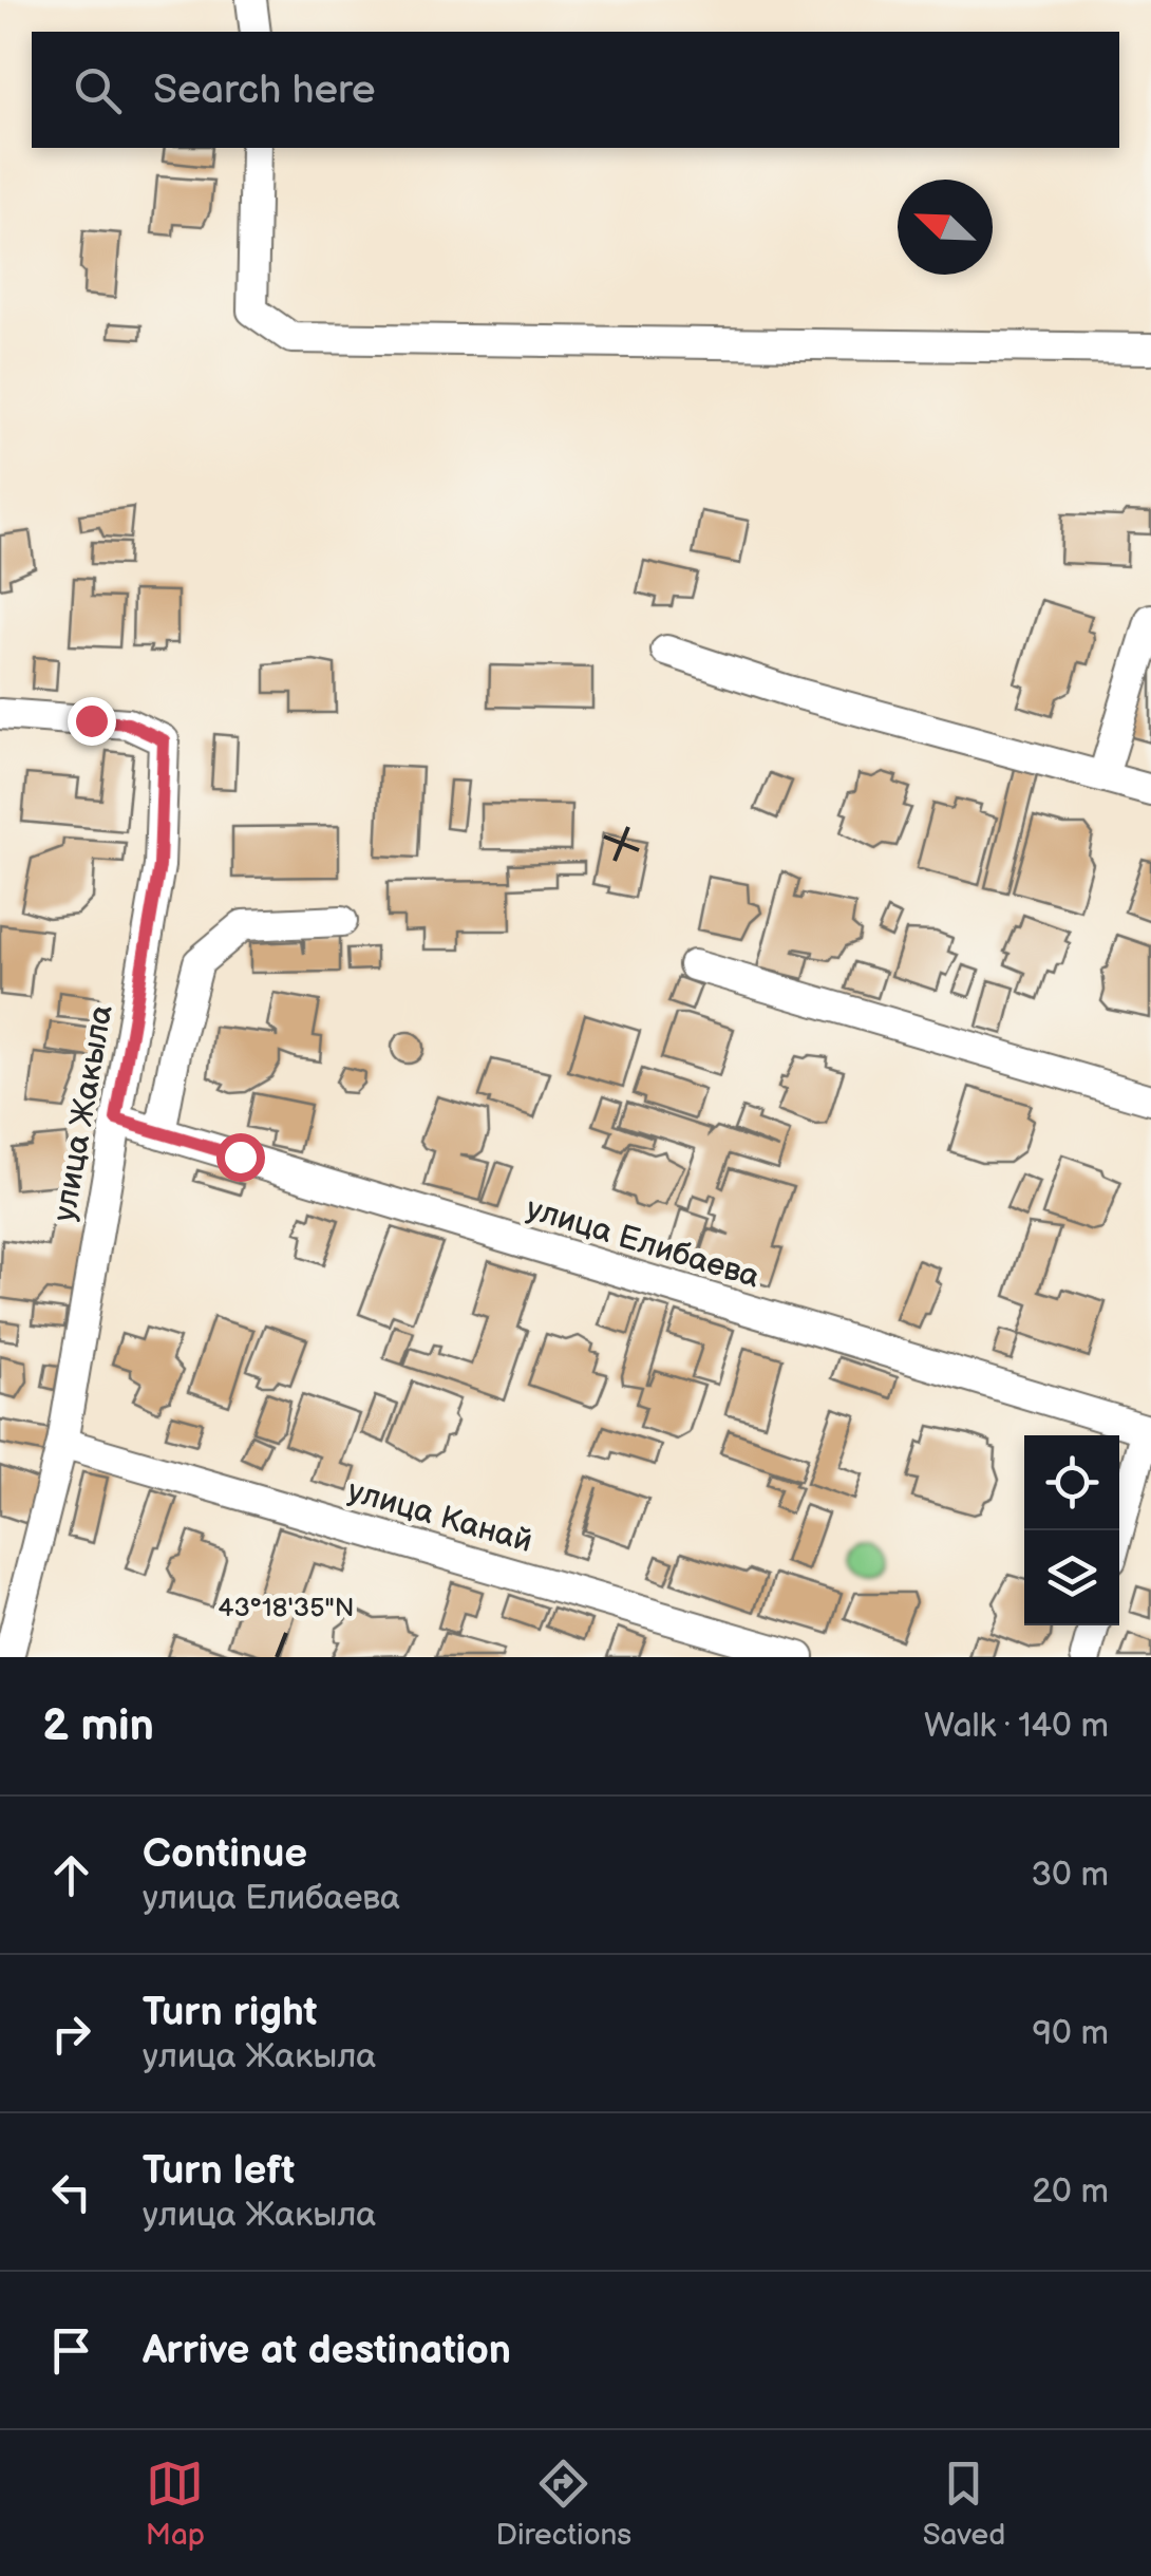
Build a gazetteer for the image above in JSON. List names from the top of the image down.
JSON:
{
  "streets": {
    "street": ["улица Жакыла", "улица Елибаева", "улица Канай"]
  },
  "crossings": [
    ["улица Жакыла", "улица Елибаева"],
    ["улица Жакыла", "улица Канай"]
  ],
  "north": "top left",
  "page": {
    "search": "Search here",
    "heading": ["2 min", "Walk · 140 m"],
    "list": [
      ["Continue", "улица Елибаева", "30 m"],
      ["Turn right", "улица Жакыла", "90 m"],
      ["Turn left", "улица Жакыла", "20 m"],
      "Arrive at destination"
    ],
    "nav": ["Map", "Directions", "Saved"]
  },
  "coordinates": ["43°18'35\"N"]
}
